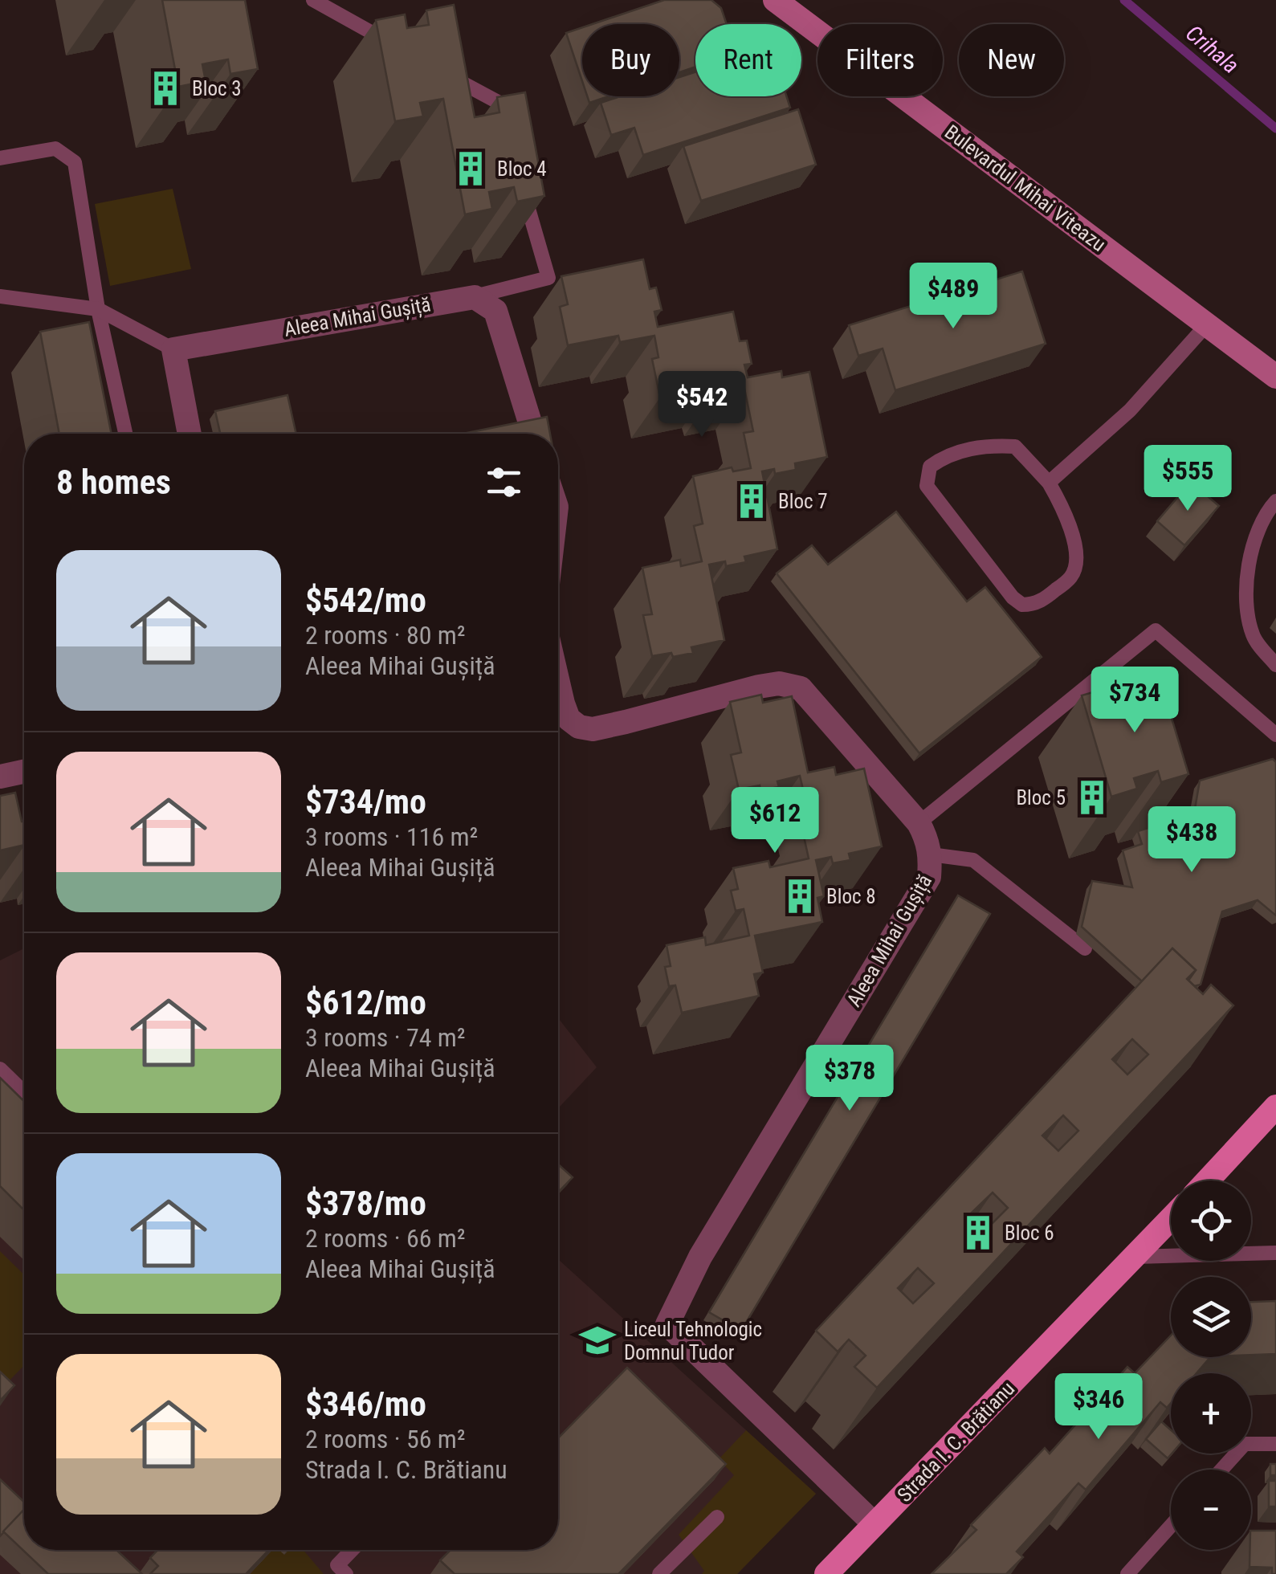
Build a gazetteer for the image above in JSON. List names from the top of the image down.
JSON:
{
  "streets": {
    "main road": ["Bulevardul Mihai Viteazu", "Strada I. C. Brătianu"],
    "street": ["Aleea Mihai Gușiță"]
  },
  "crossings": [
    ["Aleea Mihai Gușiță", "Strada I. C. Brătianu"]
  ],
  "water": ["Crihala"],
  "places": {
    "building": [
      "Bloc 3",
      "Bloc 4",
      "Bloc 7",
      "Bloc 5",
      "Bloc 8",
      "Bloc 6"
    ],
    "school or university": ["Liceul Tehnologic Domnul Tudor"]
  },
  "page": {
    "chip": [
      "Buy",
      "Rent",
      "Filters",
      "New"
    ],
    "price": [
      "$489",
      "$542",
      "$555",
      "$734",
      "$612",
      "$438",
      "$378",
      "$346"
    ],
    "heading": "8 homes",
    "list": [
      {
        "name": "$542/mo",
        "note": "2 rooms · 80 m² · Aleea Mihai Gușiță"
      },
      {
        "name": "$734/mo",
        "note": "3 rooms · 116 m² · Aleea Mihai Gușiță"
      },
      {
        "name": "$612/mo",
        "note": "3 rooms · 74 m² · Aleea Mihai Gușiță"
      },
      {
        "name": "$378/mo",
        "note": "2 rooms · 66 m² · Aleea Mihai Gușiță"
      },
      {
        "name": "$346/mo",
        "note": "2 rooms · 56 m² · Strada I. C. Brătianu"
      }
    ],
    "map_buttons": ["+", "−"]
  }
}
